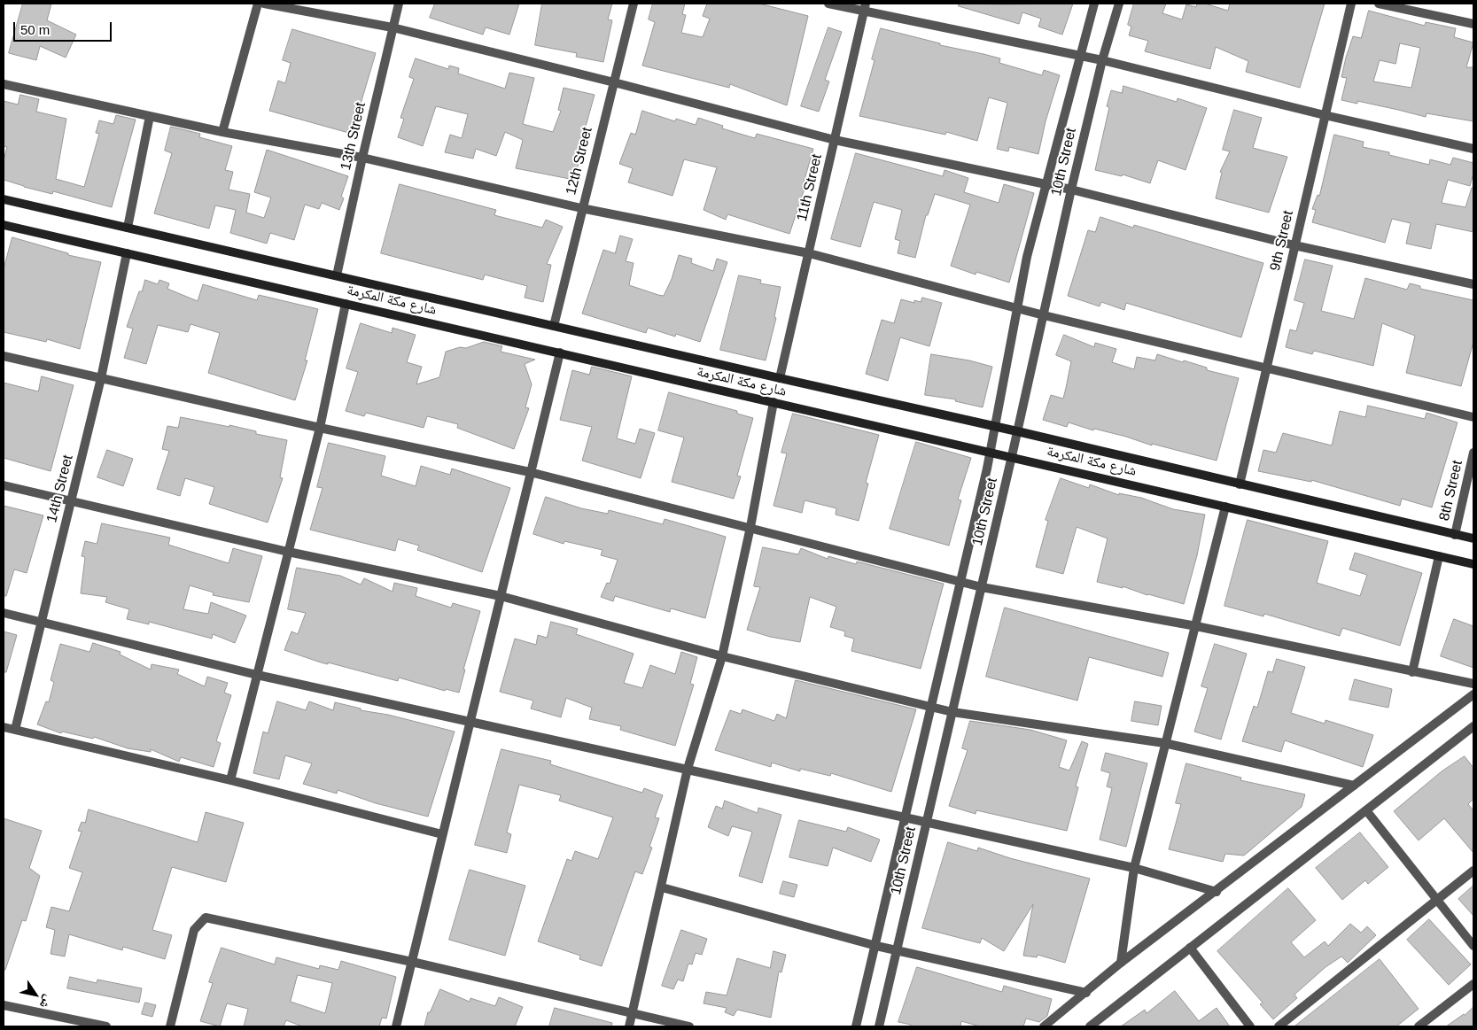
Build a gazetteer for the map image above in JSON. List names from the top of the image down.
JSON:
{
  "streets": {
    "main road": ["شارع مكة المكرمة"],
    "street": [
      "13th Street",
      "12th Street",
      "10th Street",
      "11th Street",
      "9th Street",
      "14th Street",
      "8th Street"
    ]
  },
  "crossings": [
    ["13th Street", "شارع مكة المكرمة"],
    ["12th Street", "شارع مكة المكرمة"],
    ["10th Street", "شارع مكة المكرمة"],
    ["11th Street", "شارع مكة المكرمة"],
    ["9th Street", "شارع مكة المكرمة"],
    ["شارع مكة المكرمة", "14th Street"],
    ["شارع مكة المكرمة", "8th Street"]
  ],
  "scale_bar": "50 m",
  "north": "bottom right"
}
